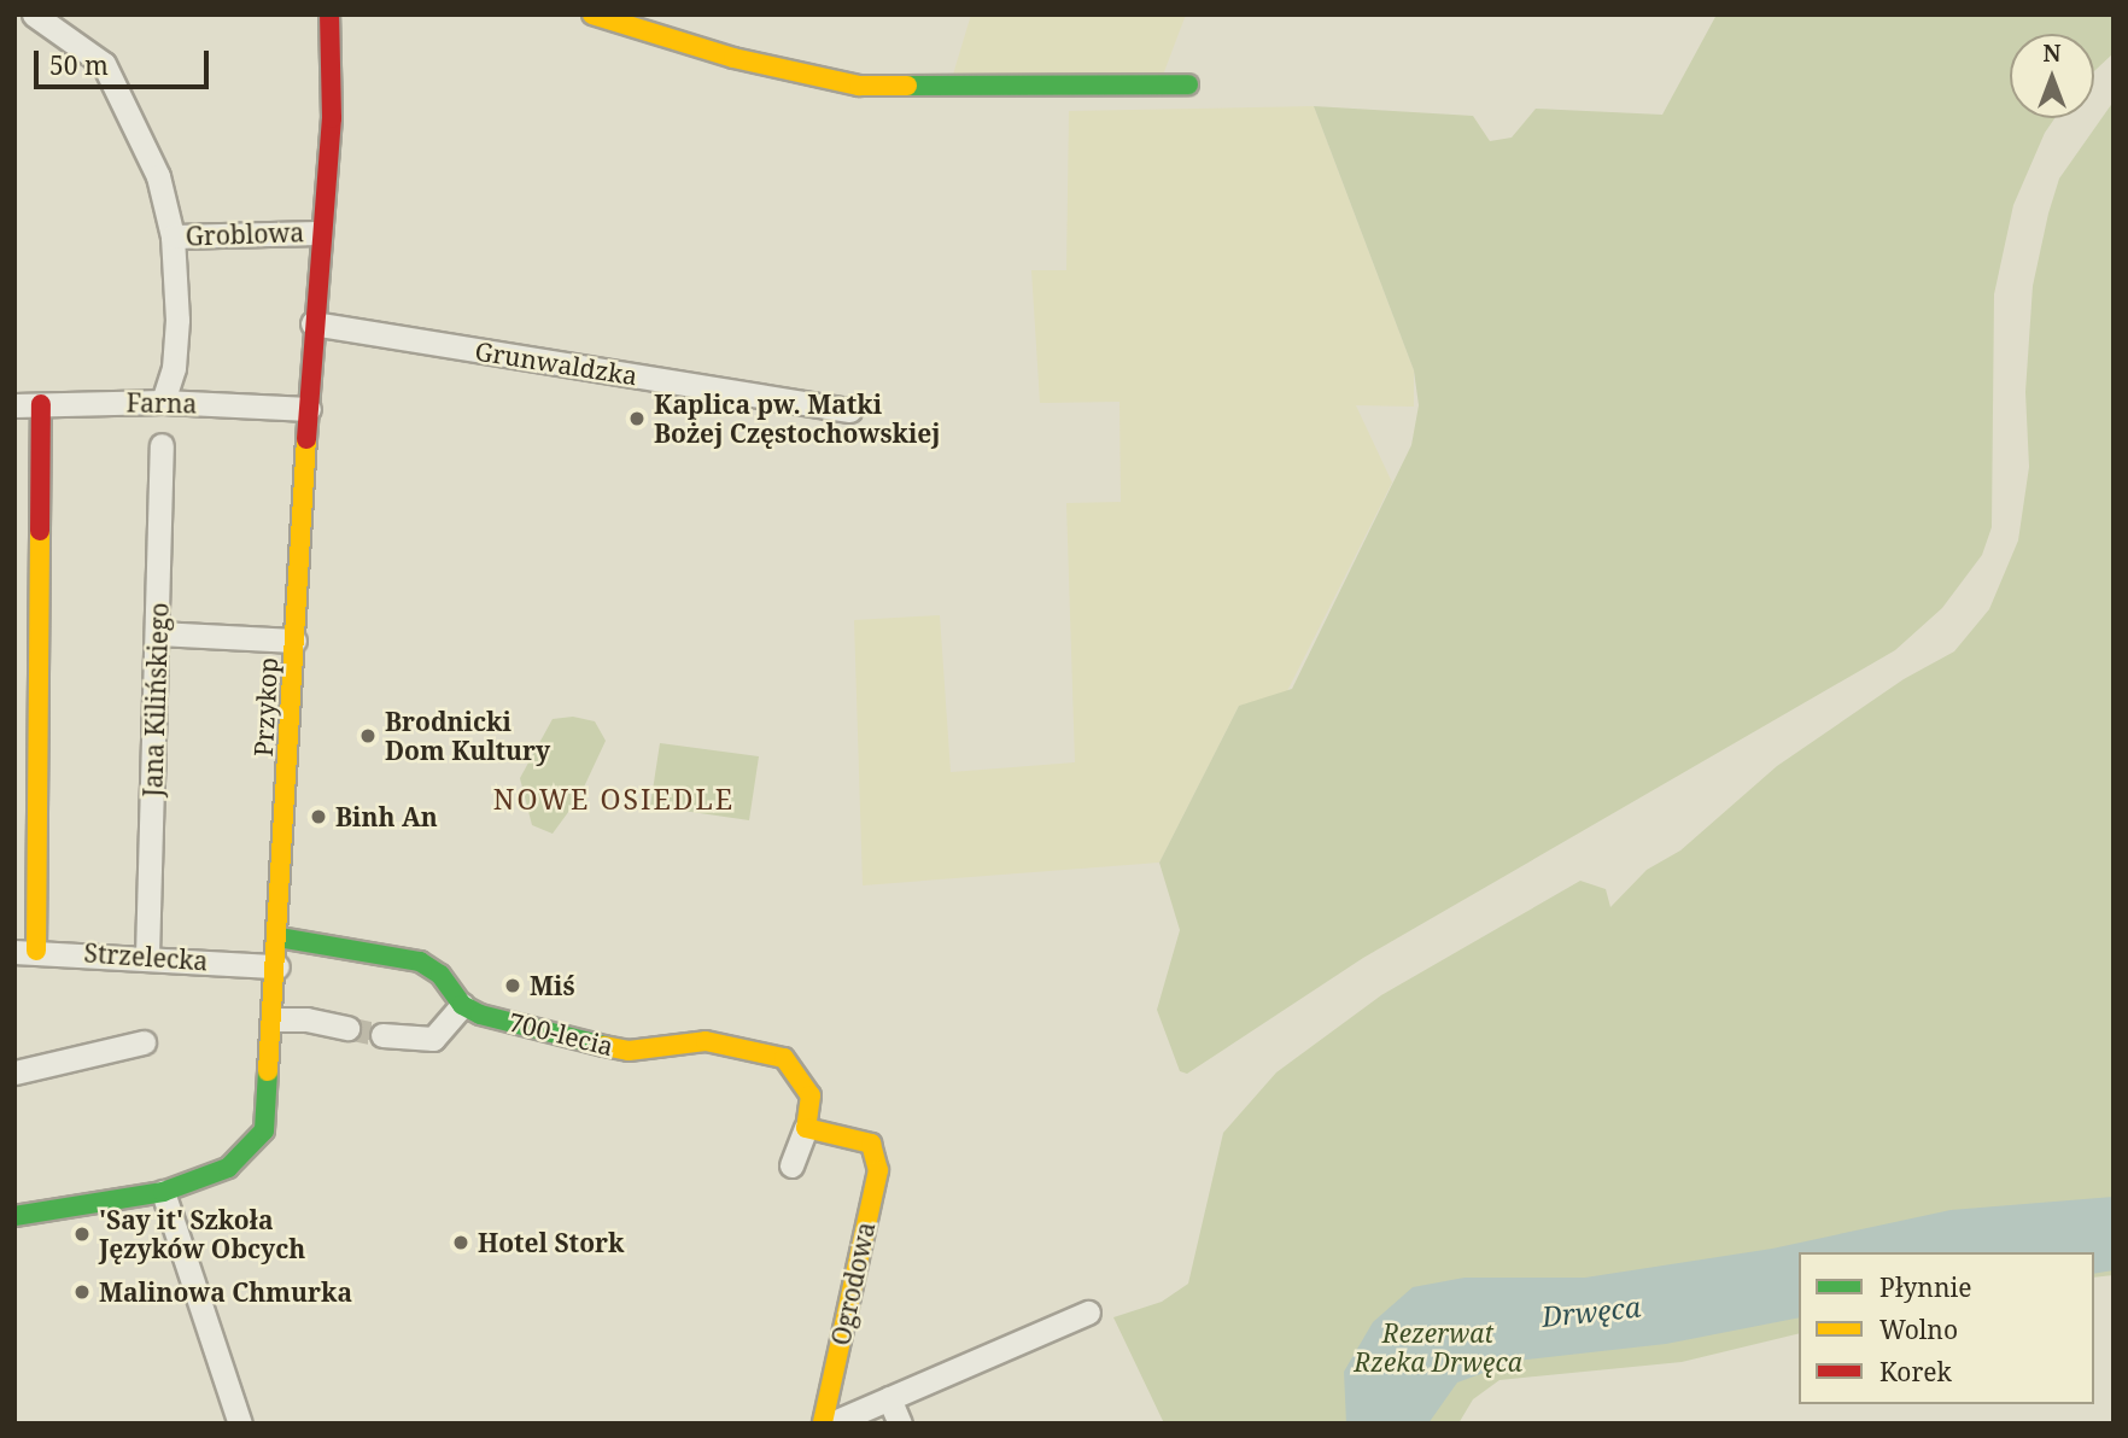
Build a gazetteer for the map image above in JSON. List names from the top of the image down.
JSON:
{
  "streets": {
    "street": [
      "Groblowa",
      "Grunwaldzka",
      "Farna",
      "Jana Kilińskiego",
      "Przykop",
      "Strzelecka",
      "700-lecia",
      "Ogrodowa"
    ]
  },
  "crossings": [
    ["Groblowa", "Przykop"],
    ["Grunwaldzka", "Przykop"],
    ["Farna", "Przykop"],
    ["Jana Kilińskiego", "Strzelecka"],
    ["Przykop", "Strzelecka"],
    ["700-lecia", "Ogrodowa"]
  ],
  "districts": ["NOWE OSIEDLE"],
  "water": ["Drwęca"],
  "parks": ["Rezerwat Rzeka Drwęca"],
  "places": [
    "Kaplica pw. Matki Bożej Częstochowskiej",
    "Brodnicki Dom Kultury",
    "Binh An",
    "Miś",
    "'Say it' Szkoła Języków Obcych",
    "Hotel Stork",
    "Malinowa Chmurka"
  ],
  "legend": ["Płynnie", "Wolno", "Korek"],
  "scale_bar": "50 m",
  "north": "top"
}
